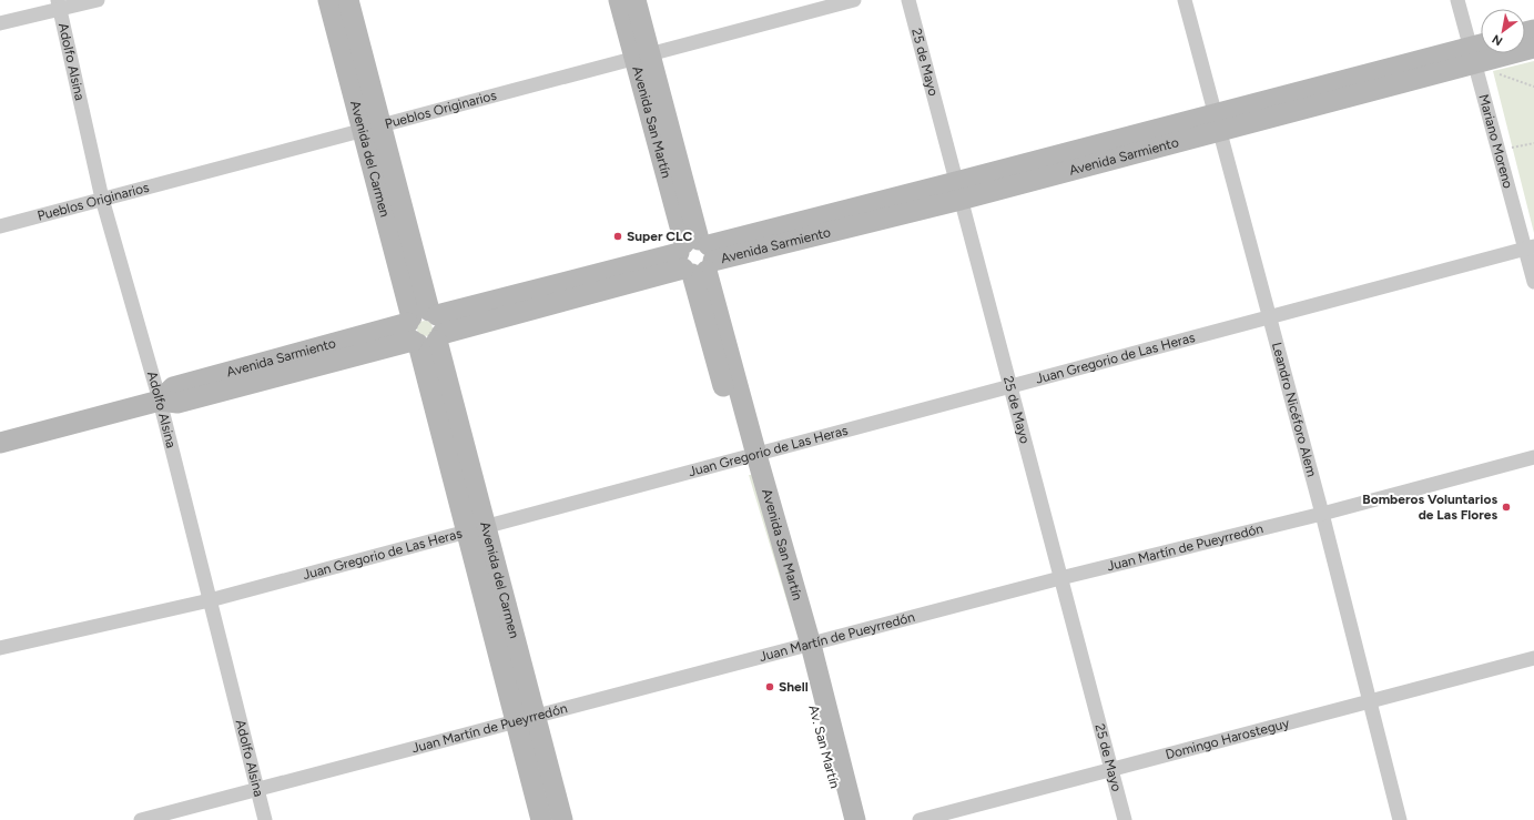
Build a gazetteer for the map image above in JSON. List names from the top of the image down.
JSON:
{
  "streets": {
    "main road": [
      "Avenida San Martín",
      "Avenida Sarmiento",
      "Avenida del Carmen",
      "Av. San Martín"
    ],
    "street": [
      "Adolfo Alsina",
      "25 de Mayo",
      "Pueblos Originarios",
      "Mariano Moreno",
      "Juan Gregorio de Las Heras",
      "Leandro Nicéforo Alem",
      "Juan Martín de Pueyrredón",
      "Domingo Harosteguy"
    ]
  },
  "crossings": [
    ["Adolfo Alsina", "Pueblos Originarios"],
    ["Adolfo Alsina", "Avenida Sarmiento"],
    ["Adolfo Alsina", "Juan Gregorio de Las Heras"],
    ["Adolfo Alsina", "Juan Martín de Pueyrredón"],
    ["25 de Mayo", "Avenida Sarmiento"],
    ["25 de Mayo", "Juan Gregorio de Las Heras"],
    ["25 de Mayo", "Juan Martín de Pueyrredón"],
    ["25 de Mayo", "Domingo Harosteguy"],
    ["Pueblos Originarios", "Avenida San Martín"],
    ["Pueblos Originarios", "Avenida del Carmen"],
    ["Avenida San Martín", "Avenida Sarmiento"],
    ["Avenida San Martín", "Juan Gregorio de Las Heras"],
    ["Avenida San Martín", "Juan Martín de Pueyrredón"],
    ["Avenida San Martín", "Av. San Martín"],
    ["Mariano Moreno", "Avenida Sarmiento"],
    ["Mariano Moreno", "Juan Gregorio de Las Heras"],
    ["Avenida Sarmiento", "Avenida del Carmen"],
    ["Avenida Sarmiento", "Leandro Nicéforo Alem"],
    ["Avenida del Carmen", "Juan Gregorio de Las Heras"],
    ["Avenida del Carmen", "Juan Martín de Pueyrredón"],
    ["Juan Gregorio de Las Heras", "Leandro Nicéforo Alem"],
    ["Leandro Nicéforo Alem", "Juan Martín de Pueyrredón"],
    ["Leandro Nicéforo Alem", "Domingo Harosteguy"],
    ["Juan Martín de Pueyrredón", "Av. San Martín"]
  ],
  "places": ["Super CLC", "Bomberos Voluntarios de Las Flores", "Shell"],
  "north": "bottom left"
}
